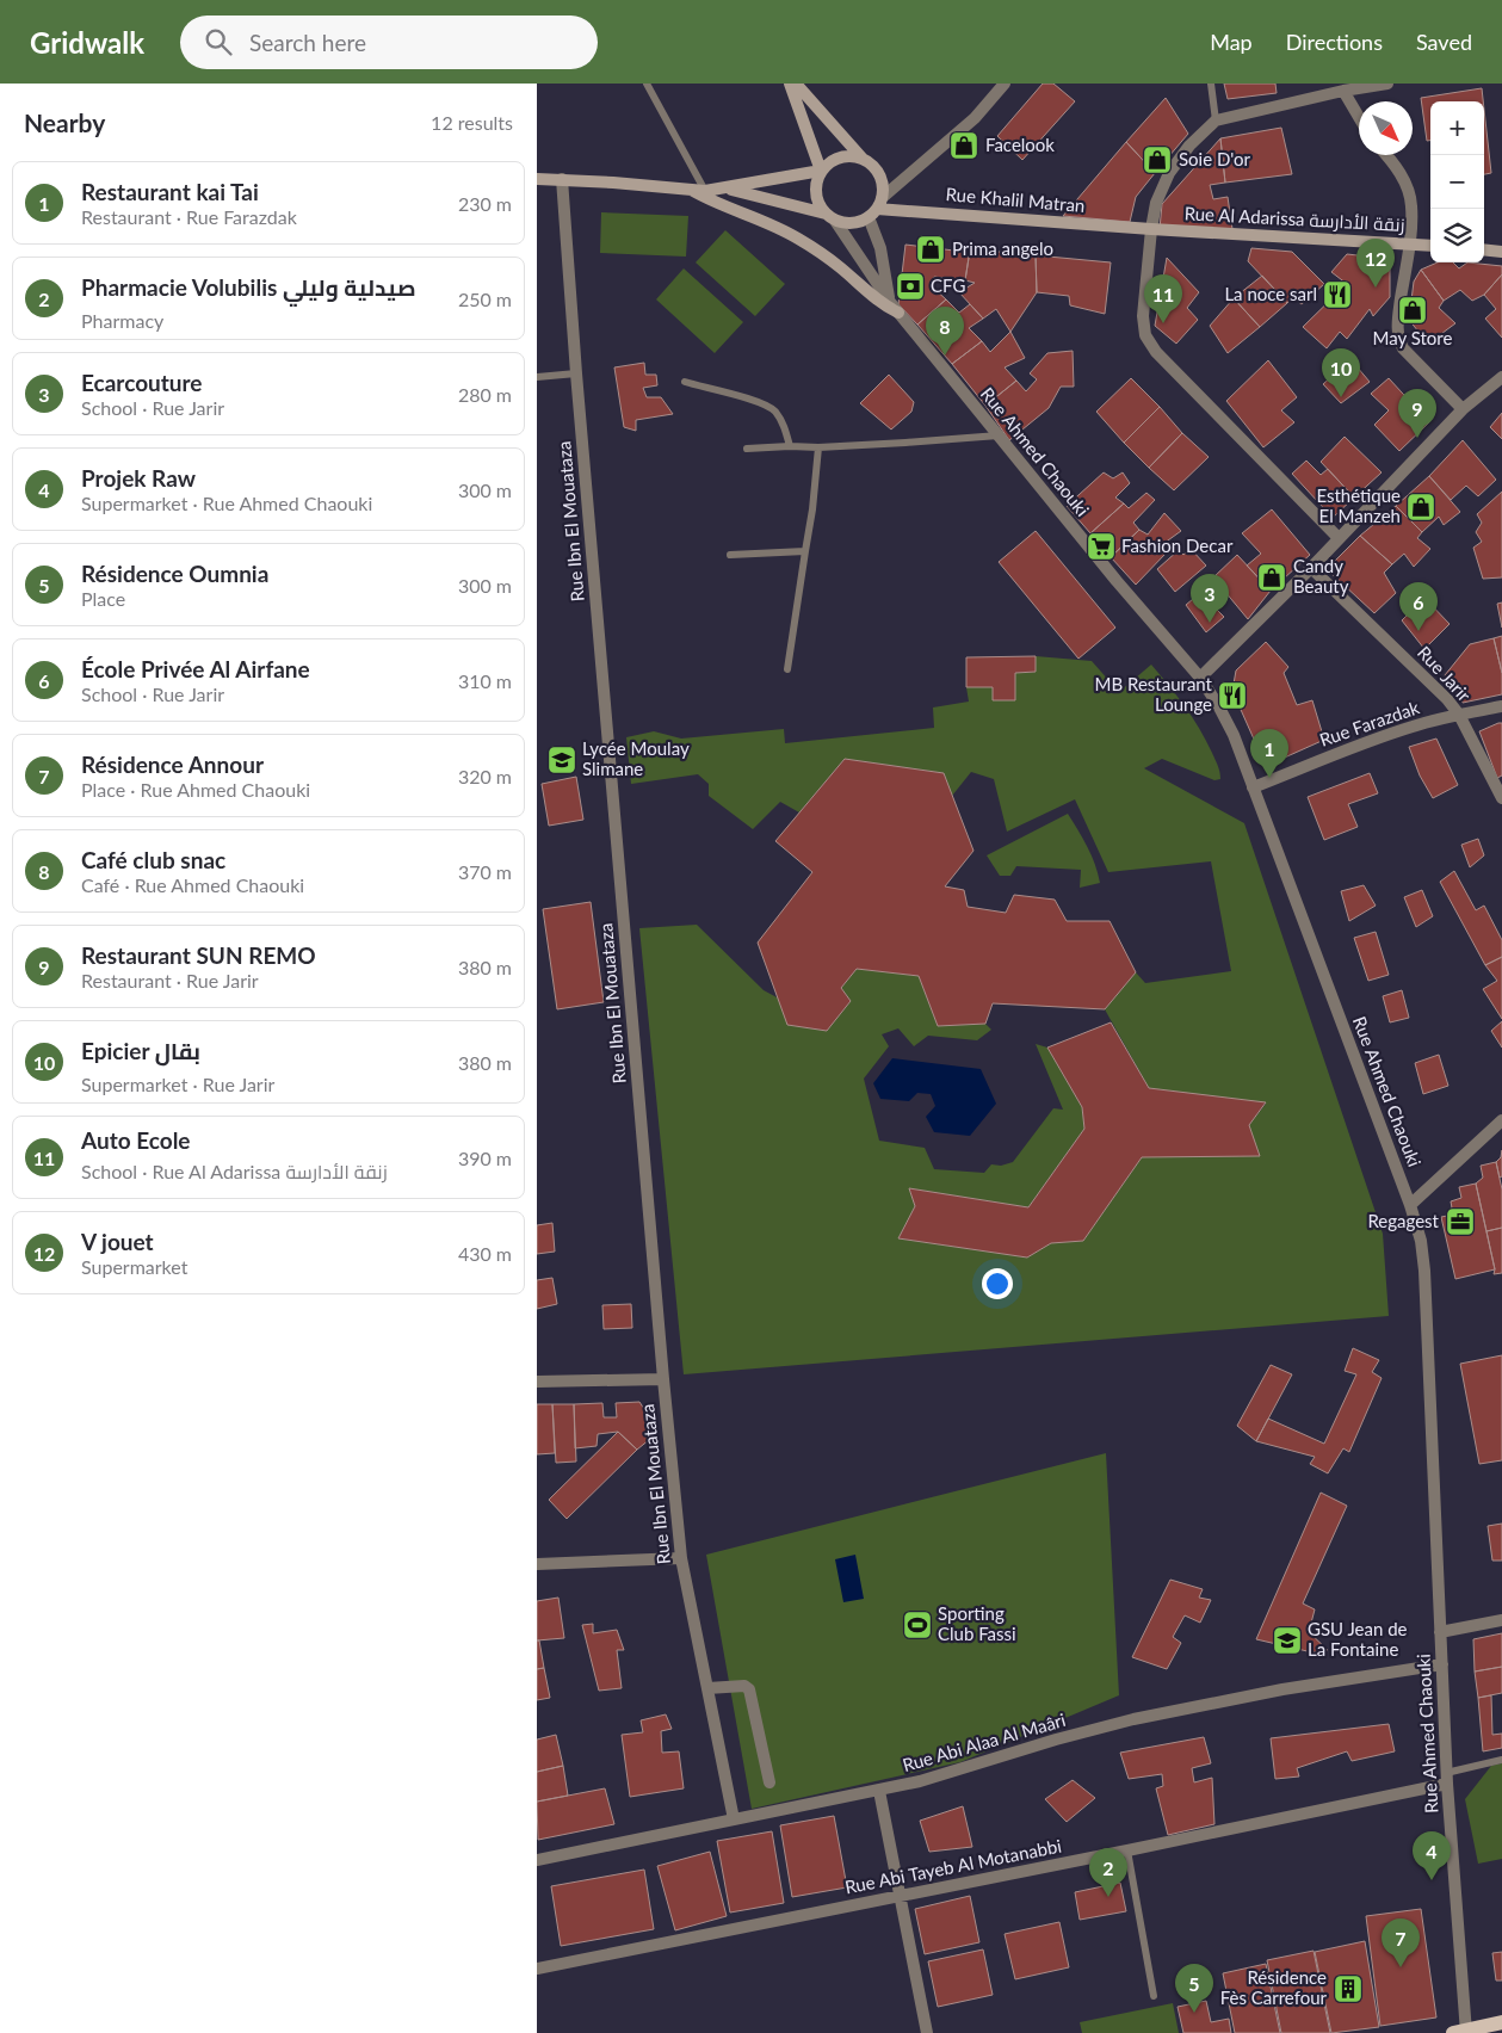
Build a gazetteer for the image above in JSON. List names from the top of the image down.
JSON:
{
  "streets": {
    "street": [
      "Rue Khalil Matran",
      "Rue Al Adarissa زنقة الأدارسة",
      "Rue Ahmed Chaouki",
      "Rue Ibn El Mouataza",
      "Rue Jarir",
      "Rue Farazdak",
      "Rue Abi Alaa Al Maâri",
      "Rue Abi Tayeb Al Motanabbi"
    ]
  },
  "crossings": [
    ["Rue Khalil Matran", "Rue Al Adarissa زنقة الأدارسة"],
    ["Rue Khalil Matran", "Rue Ahmed Chaouki"],
    ["Rue Ahmed Chaouki", "Rue Farazdak"],
    ["Rue Ahmed Chaouki", "Rue Abi Alaa Al Maâri"],
    ["Rue Ahmed Chaouki", "Rue Abi Tayeb Al Motanabbi"],
    ["Rue Ibn El Mouataza", "Rue Abi Alaa Al Maâri"],
    ["Rue Jarir", "Rue Farazdak"]
  ],
  "places": {
    "shop": [
      "Facelook",
      "Soie D'or",
      "Prima angelo",
      "May Store",
      "Esthétique El Manzeh",
      "Candy Beauty"
    ],
    "bank": ["CFG"],
    "restaurant": ["La noce sarl", "MB Restaurant Lounge"],
    "supermarket": ["Fashion Decar"],
    "school or university": ["Lycée Moulay Slimane", "GSU Jean de La Fontaine"],
    "office": ["Regagest"],
    "sports": ["Sporting Club Fassi"],
    "building": ["Résidence Fès Carrefour"]
  },
  "north": "bottom right",
  "page": {
    "header": "Gridwalk",
    "search": "Search here",
    "nav": ["Map", "Directions", "Saved"],
    "heading": ["Nearby", "12 results"],
    "map_buttons": ["+", "−"],
    "list": [
      {
        "mark": "1",
        "name": "Restaurant kai Tai",
        "note": "Restaurant · Rue Farazdak",
        "value": "230 m"
      },
      {
        "mark": "2",
        "name": "Pharmacie Volubilis صيدلية وليلي",
        "note": "Pharmacy",
        "value": "250 m"
      },
      {
        "mark": "3",
        "name": "Ecarcouture",
        "note": "School · Rue Jarir",
        "value": "280 m"
      },
      {
        "mark": "4",
        "name": "Projek Raw",
        "note": "Supermarket · Rue Ahmed Chaouki",
        "value": "300 m"
      },
      {
        "mark": "5",
        "name": "Résidence Oumnia",
        "note": "Place",
        "value": "300 m"
      },
      {
        "mark": "6",
        "name": "École Privée Al Airfane",
        "note": "School · Rue Jarir",
        "value": "310 m"
      },
      {
        "mark": "7",
        "name": "Résidence Annour",
        "note": "Place · Rue Ahmed Chaouki",
        "value": "320 m"
      },
      {
        "mark": "8",
        "name": "Café club snac",
        "note": "Café · Rue Ahmed Chaouki",
        "value": "370 m"
      },
      {
        "mark": "9",
        "name": "Restaurant SUN REMO",
        "note": "Restaurant · Rue Jarir",
        "value": "380 m"
      },
      {
        "mark": "10",
        "name": "Epicier بقال",
        "note": "Supermarket · Rue Jarir",
        "value": "380 m"
      },
      {
        "mark": "11",
        "name": "Auto Ecole",
        "note": "School · Rue Al Adarissa زنقة الأدارسة",
        "value": "390 m"
      },
      {
        "mark": "12",
        "name": "V jouet",
        "note": "Supermarket",
        "value": "430 m"
      }
    ],
    "pins": [
      "12",
      "11",
      "8",
      "10",
      "9",
      "3",
      "6",
      "1",
      "4",
      "2",
      "7",
      "5"
    ]
  }
}
